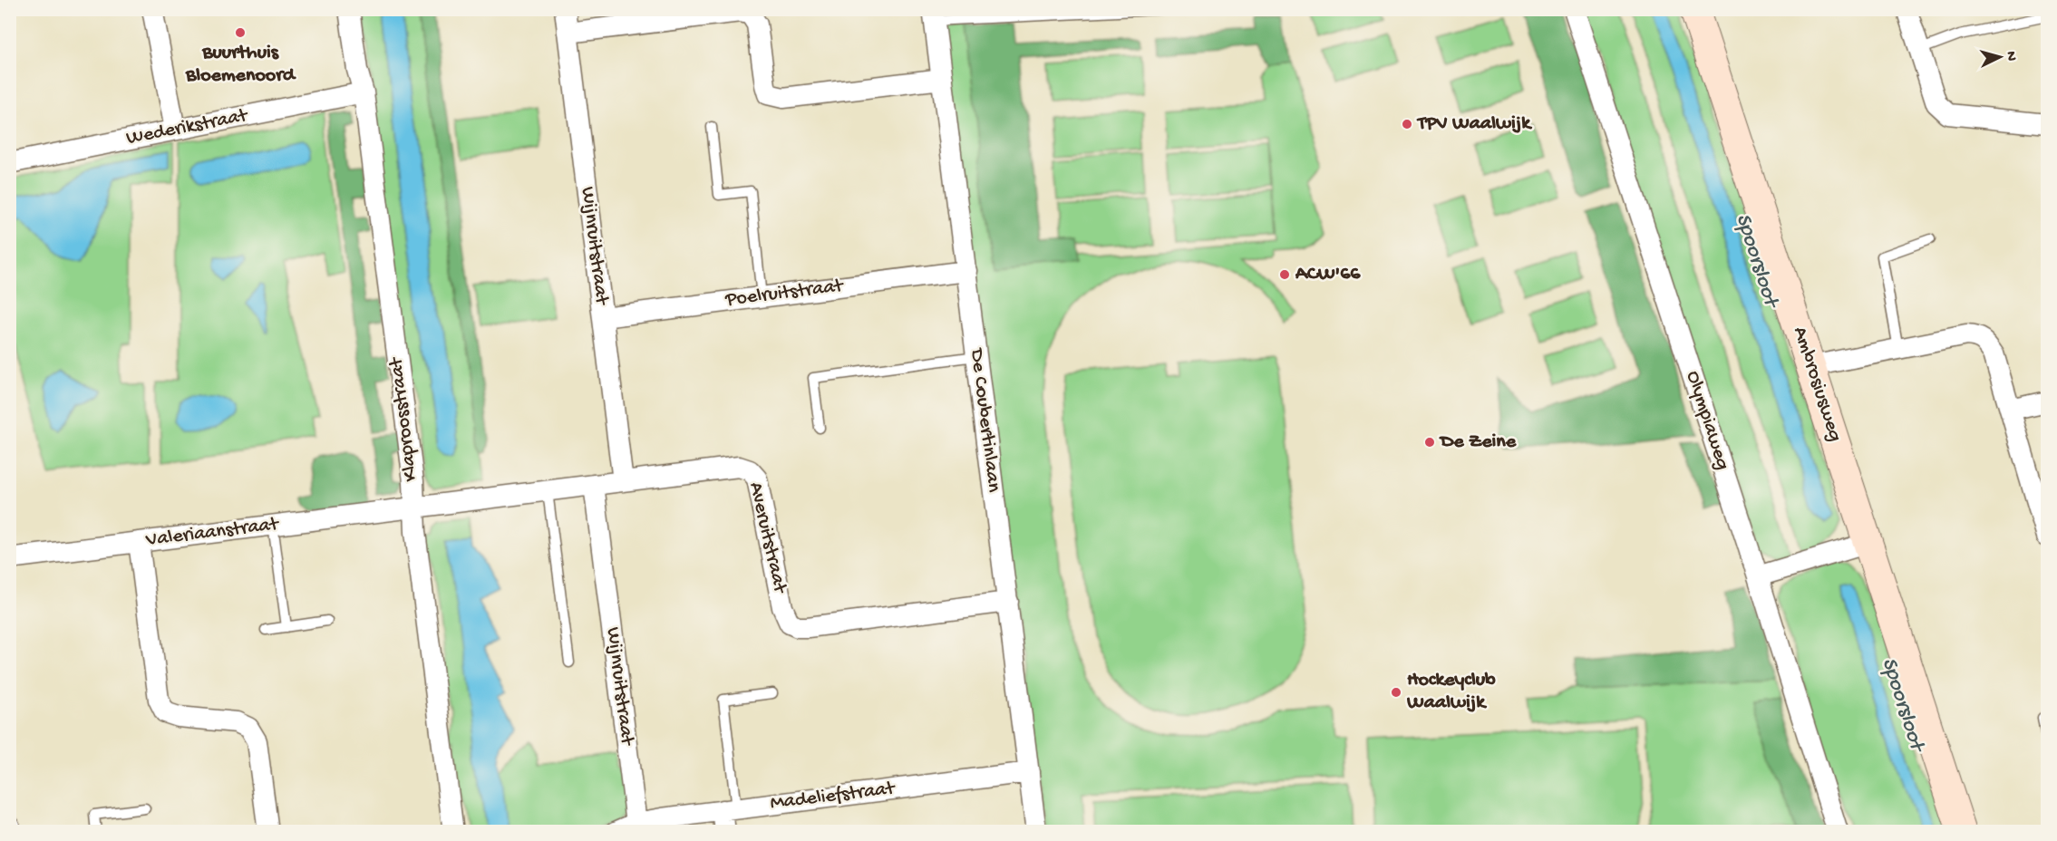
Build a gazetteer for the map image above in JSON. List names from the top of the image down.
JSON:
{
  "streets": {
    "main road": ["Ambrosiusweg"],
    "street": [
      "Wederikstraat",
      "Wijnruitstraat",
      "Poelruitstraat",
      "Klaproosstraat",
      "De Coubertinlaan",
      "Olympiaweg",
      "Valeriaanstraat",
      "Averuitstraat",
      "Madeliefstraat"
    ]
  },
  "crossings": [
    ["Wederikstraat", "Klaproosstraat"],
    ["Wijnruitstraat", "Poelruitstraat"],
    ["Wijnruitstraat", "Averuitstraat"],
    ["Wijnruitstraat", "Madeliefstraat"],
    ["Poelruitstraat", "De Coubertinlaan"],
    ["Klaproosstraat", "Valeriaanstraat"],
    ["Klaproosstraat", "Averuitstraat"],
    ["De Coubertinlaan", "Averuitstraat"],
    ["De Coubertinlaan", "Madeliefstraat"],
    ["Valeriaanstraat", "Averuitstraat"]
  ],
  "water": ["Spoorsloot"],
  "places": [
    "Buurthuis Bloemenoord",
    "TPV Waalwijk",
    "ACW'66",
    "De Zeine",
    "Hockeyclub Waalwijk"
  ],
  "north": "right"
}
